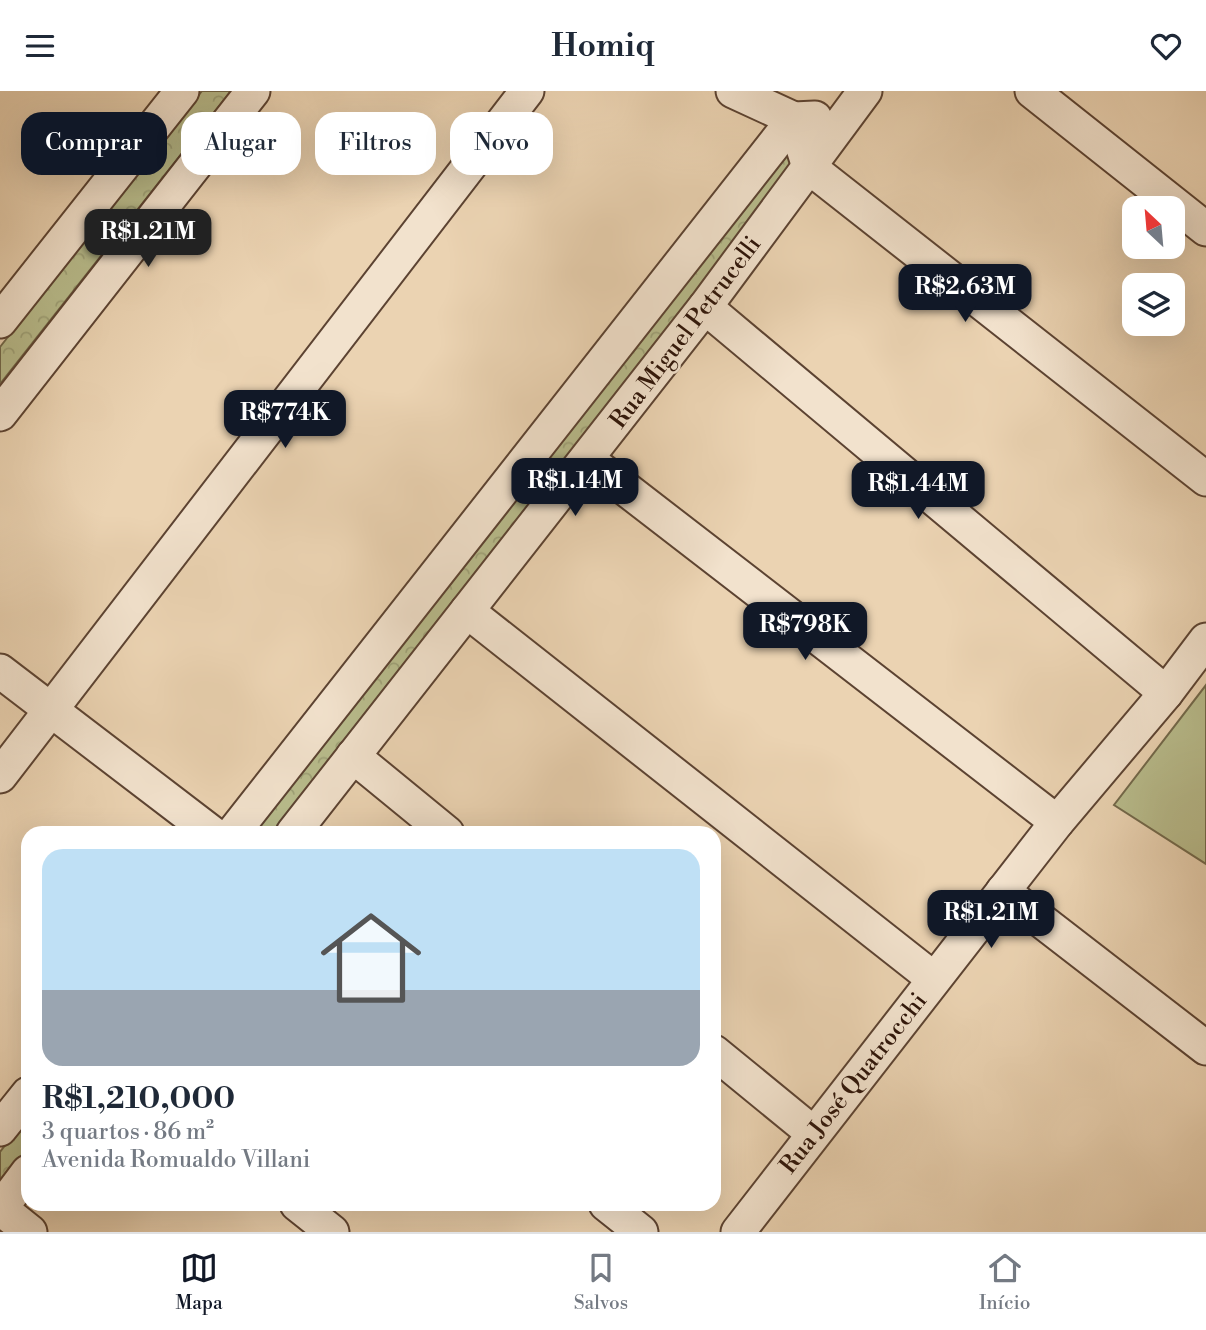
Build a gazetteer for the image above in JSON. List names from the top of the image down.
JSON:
{
  "streets": {
    "street": ["Rua Miguel Petrucelli", "Rua José Quatrocchi"]
  },
  "north": "top left",
  "page": {
    "header": "Homiq",
    "chip": [
      "Comprar",
      "Alugar",
      "Filtros",
      "Novo"
    ],
    "price": [
      "R$1.21M",
      "R$2.63M",
      "R$774K",
      "R$1.14M",
      "R$1.44M",
      "R$798K",
      "R$1.21M"
    ],
    "list": [
      {
        "name": "R$1,210,000",
        "note": "3 quartos · 86 m² · Avenida Romualdo Villani"
      }
    ],
    "tabs": ["Mapa", "Salvos", "Início"]
  }
}
